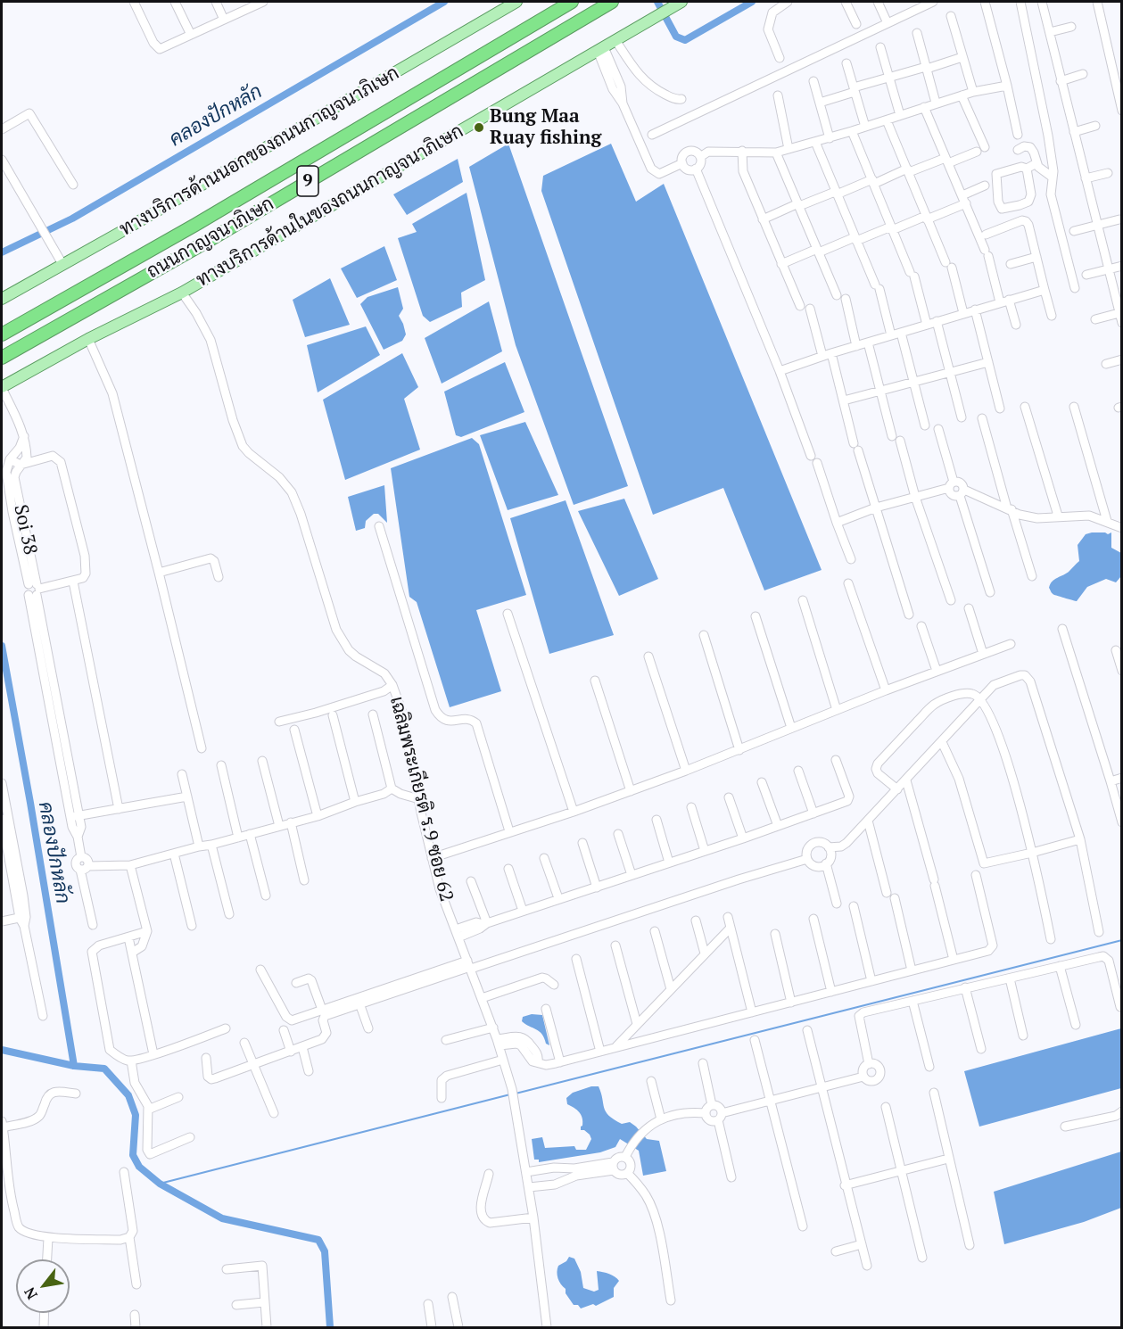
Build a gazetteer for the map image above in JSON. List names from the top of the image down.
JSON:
{
  "streets": {
    "highway": ["9", "ถนนกาญจนาภิเษก"],
    "main road": ["ทางบริการด้านนอกของถนนกาญจนาภิเษก", "ทางบริการด้านในของถนนกาญจนาภิเษก"],
    "street": ["Soi 38", "เฉลิมพระเกียรติ ร.9 ซอย 62"]
  },
  "crossings": [
    ["ทางบริการด้านในของถนนกาญจนาภิเษก", "เฉลิมพระเกียรติ ร.9 ซอย 62"]
  ],
  "water": ["คลองปักหลัก"],
  "places": ["Bung Maa Ruay fishing"],
  "north": "bottom left"
}
